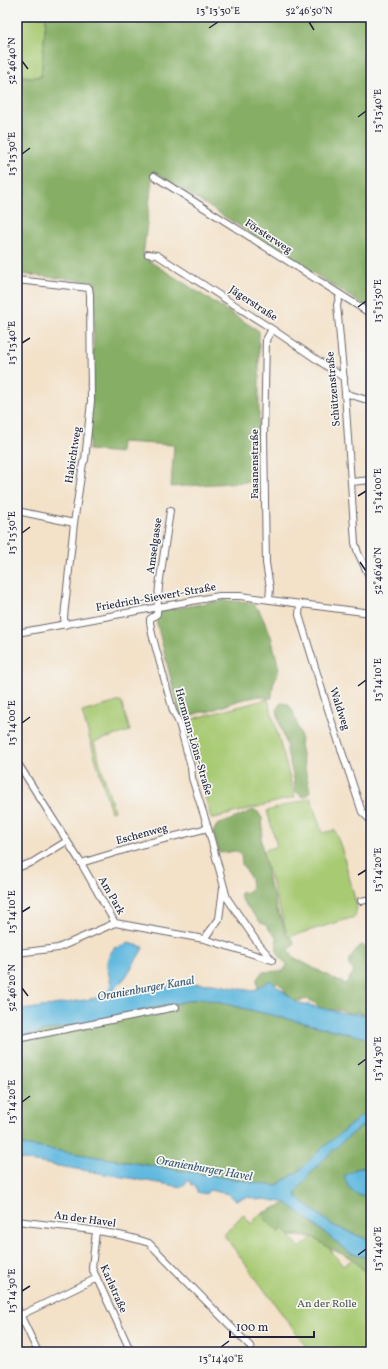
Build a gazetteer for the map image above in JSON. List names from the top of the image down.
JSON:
{
  "streets": {
    "street": [
      "Försterweg",
      "Jägerstraße",
      "Schützenstraße",
      "Habichtweg",
      "Fasanenstraße",
      "Amselgasse",
      "Friedrich-Siewert-Straße",
      "Waldweg",
      "Hermann-Löns-Straße",
      "Eschenweg",
      "Am Park",
      "An der Havel",
      "Karlstraße"
    ]
  },
  "crossings": [
    ["Försterweg", "Schützenstraße"],
    ["Jägerstraße", "Schützenstraße"],
    ["Jägerstraße", "Fasanenstraße"],
    ["Habichtweg", "Friedrich-Siewert-Straße"],
    ["Fasanenstraße", "Friedrich-Siewert-Straße"],
    ["Amselgasse", "Friedrich-Siewert-Straße"],
    ["Amselgasse", "Hermann-Löns-Straße"],
    ["Friedrich-Siewert-Straße", "Waldweg"],
    ["Friedrich-Siewert-Straße", "Hermann-Löns-Straße"],
    ["Hermann-Löns-Straße", "Eschenweg"],
    ["Hermann-Löns-Straße", "Am Park"],
    ["Eschenweg", "Am Park"],
    ["An der Havel", "Karlstraße"]
  ],
  "water": ["Oranienburger Kanal", "Oranienburger Havel"],
  "parks": ["An der Rolle"],
  "scale_bar": "100 m",
  "coordinates": [
    "13°13'30\"E",
    "52°46'50\"N",
    "52°46'40\"N",
    "13°13'40\"E",
    "13°13'50\"E",
    "13°14'00\"E",
    "13°14'10\"E",
    "13°14'20\"E",
    "52°46'20\"N",
    "13°14'30\"E",
    "13°14'40\"E"
  ]
}
